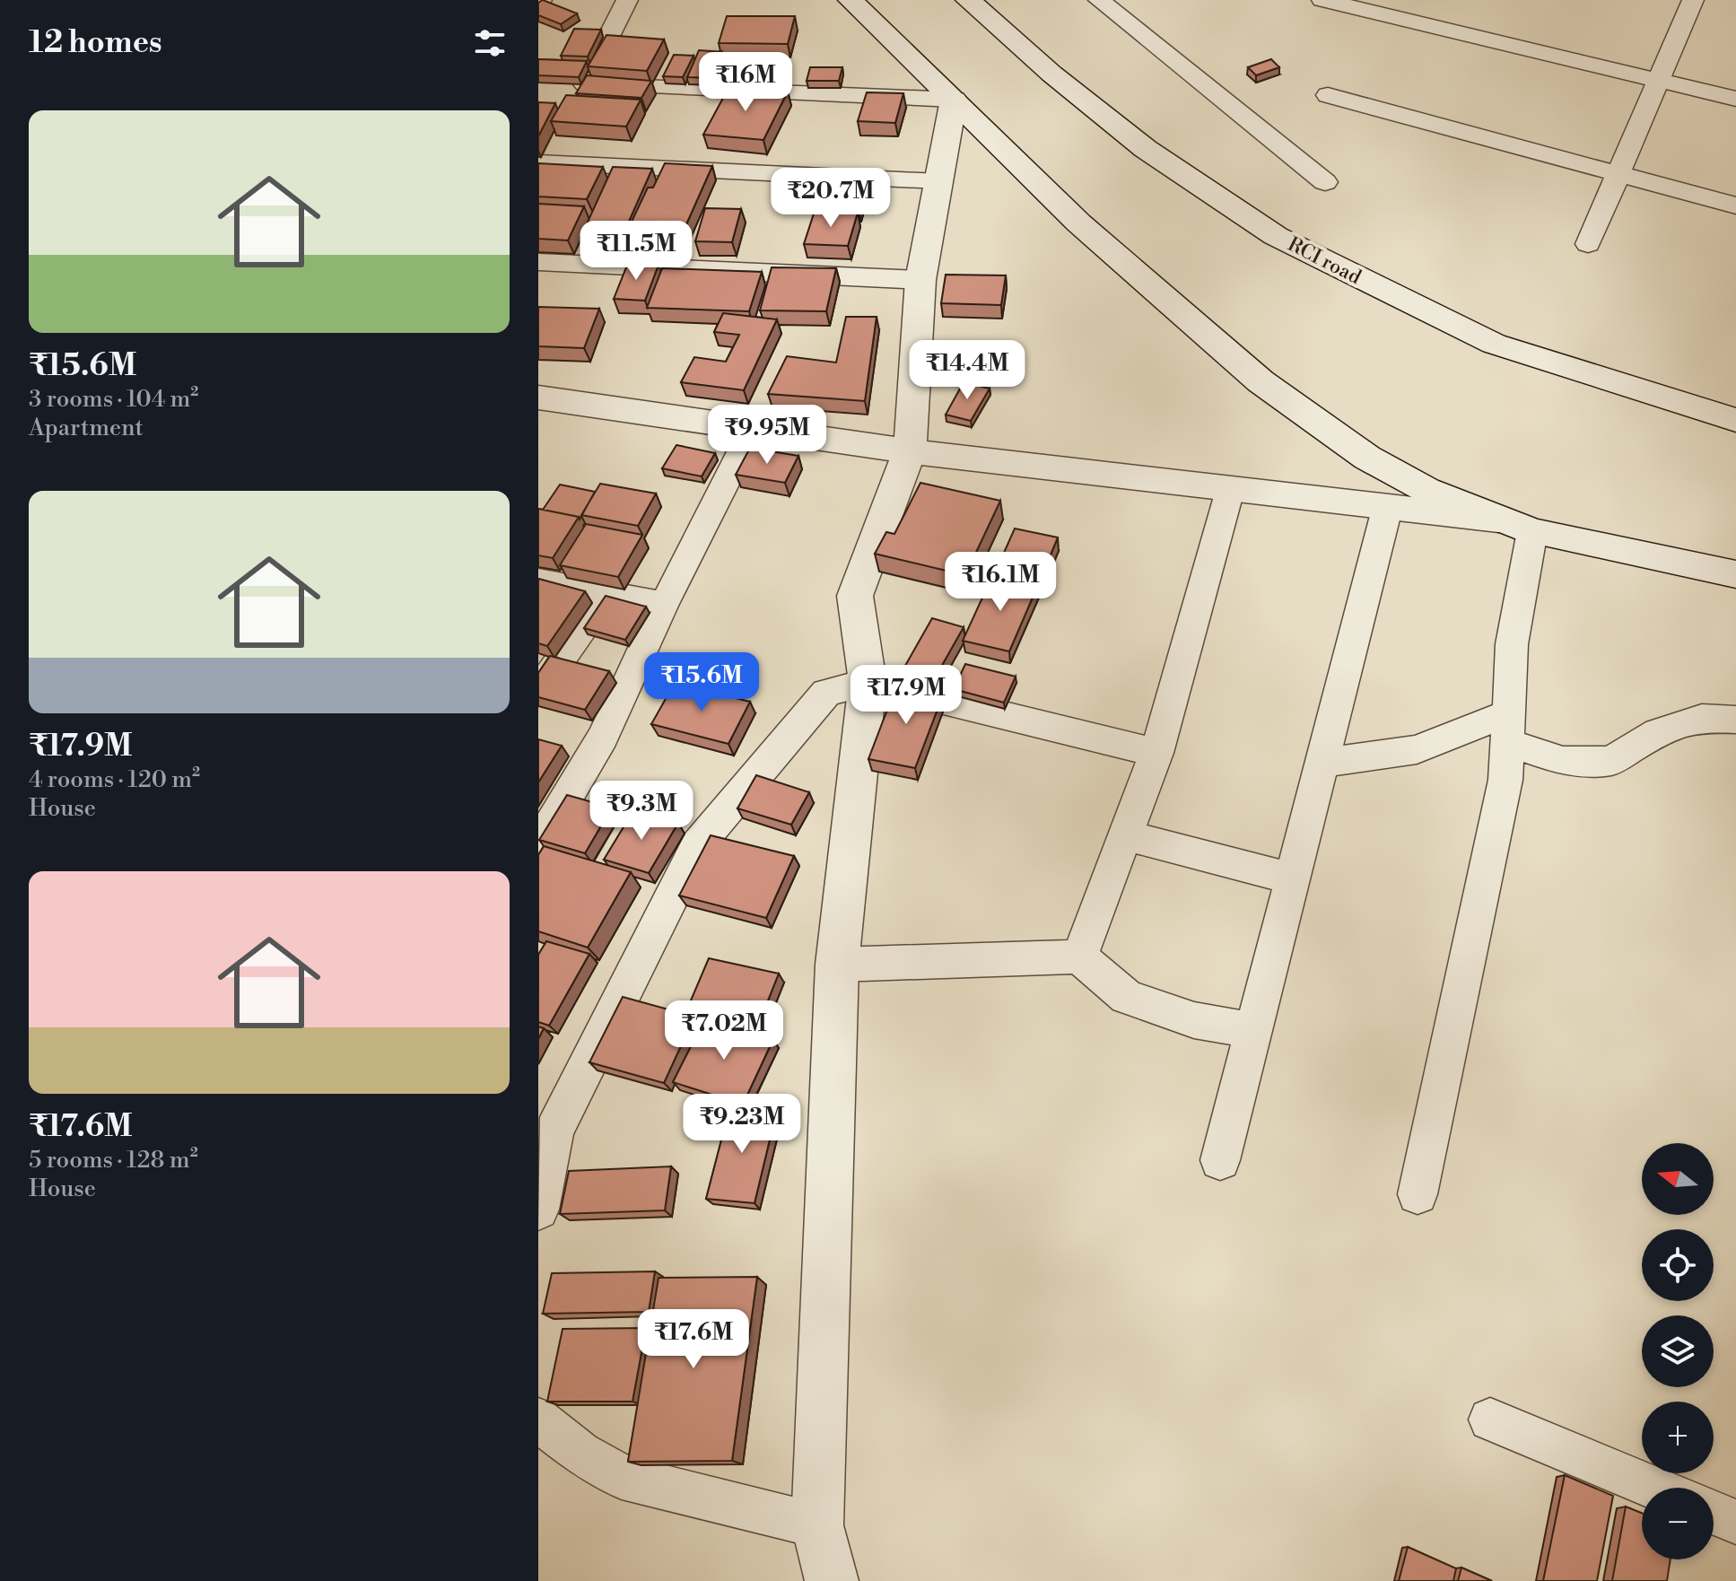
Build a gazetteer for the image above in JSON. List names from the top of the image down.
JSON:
{
  "streets": {
    "street": ["RCI road"]
  },
  "north": "left",
  "page": {
    "heading": "12 homes",
    "price": [
      "₹16M",
      "₹20.7M",
      "₹11.5M",
      "₹14.4M",
      "₹9.95M",
      "₹16.1M",
      "₹15.6M",
      "₹17.9M",
      "₹9.3M",
      "₹7.02M",
      "₹9.23M",
      "₹17.6M"
    ],
    "list": [
      {
        "name": "₹15.6M",
        "note": "3 rooms · 104 m² · Apartment"
      },
      {
        "name": "₹17.9M",
        "note": "4 rooms · 120 m² · House"
      },
      {
        "name": "₹17.6M",
        "note": "5 rooms · 128 m² · House"
      }
    ],
    "map_buttons": ["+", "−"]
  }
}
